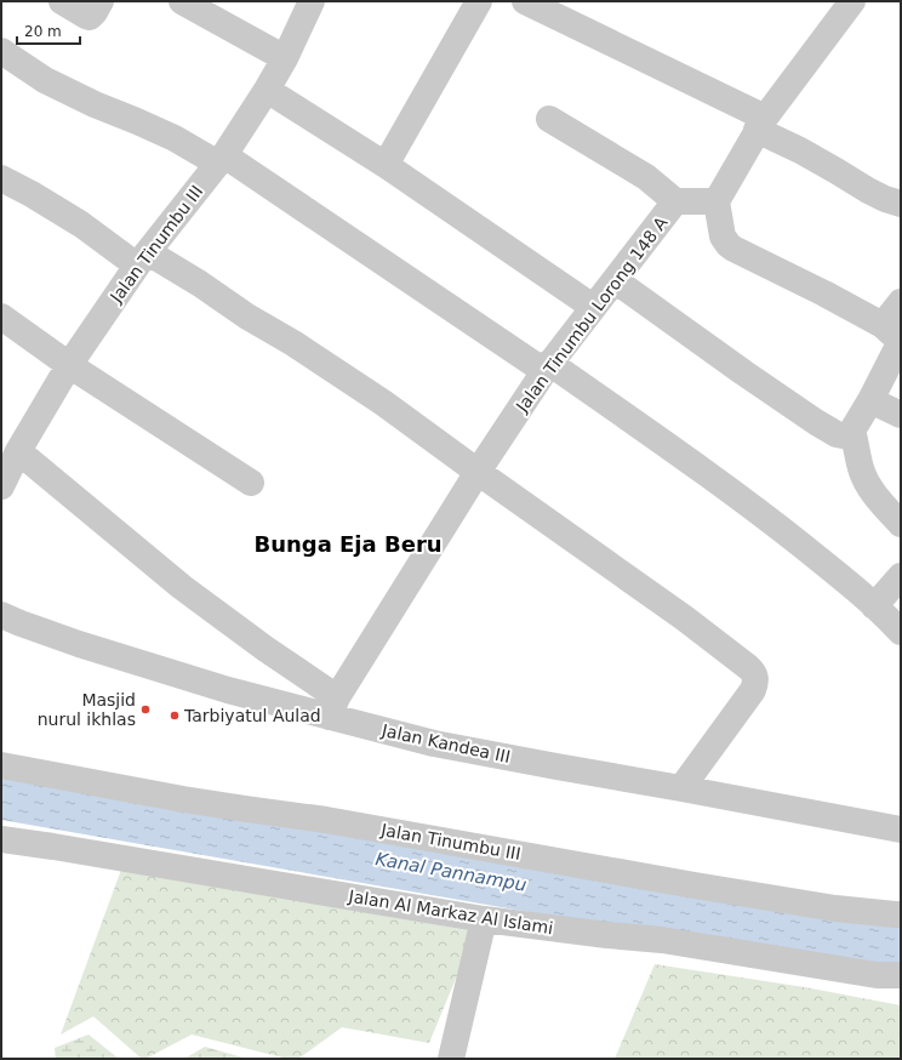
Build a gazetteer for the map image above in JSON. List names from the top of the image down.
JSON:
{
  "streets": {
    "street": [
      "Jalan Tinumbu III",
      "Jalan Tinumbu Lorong 148 A",
      "Jalan Kandea III",
      "Jalan Al Markaz Al Islami"
    ]
  },
  "crossings": [
    ["Jalan Tinumbu Lorong 148 A", "Jalan Kandea III"]
  ],
  "districts": ["Bunga Eja Beru"],
  "water": ["Kanal Pannampu"],
  "places": ["Masjid nurul ikhlas", "Tarbiyatul Aulad"],
  "scale_bar": "20 m"
}
